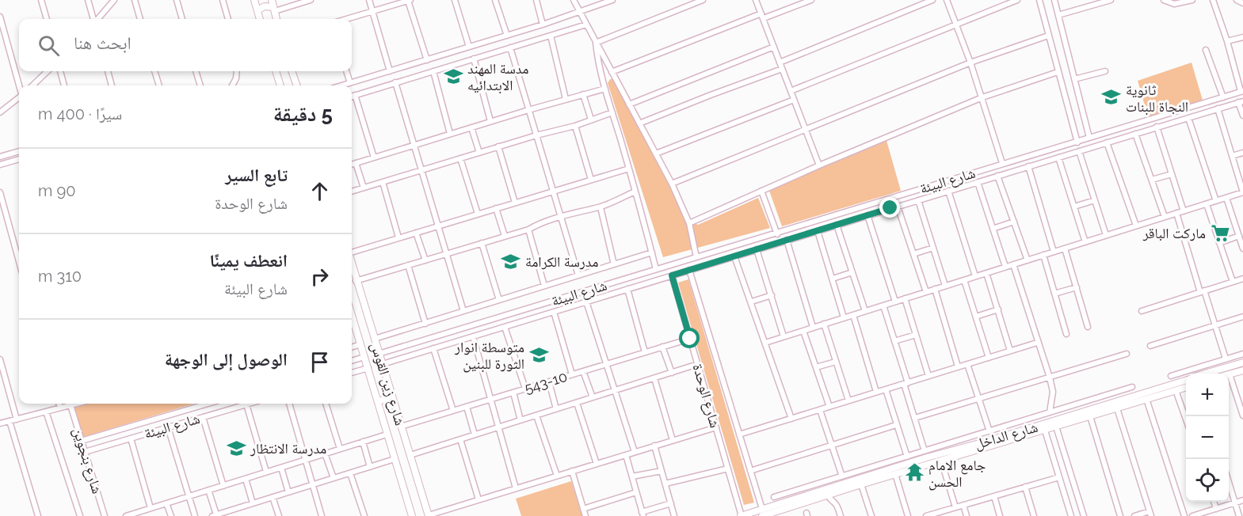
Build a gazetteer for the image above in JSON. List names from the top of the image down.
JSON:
{
  "streets": {
    "main road": ["شارع زين القوس", "شارع الداخل"],
    "street": [
      "شارع البيئة",
      "543-10",
      "شارع الوحدة",
      "شارع بنجوين"
    ]
  },
  "crossings": [
    ["شارع البيئة", "شارع زين القوس"],
    ["شارع البيئة", "شارع الوحدة"],
    ["شارع البيئة", "شارع بنجوين"],
    ["543-10", "شارع زين القوس"],
    ["543-10", "شارع الوحدة"],
    ["شارع الوحدة", "شارع الداخل"]
  ],
  "places": {
    "school or university": [
      "مدسة المهند الابتدائيه",
      "ثانوية النجاة للبنات",
      "مدرسة الكرامة",
      "متوسطة انوار الثورة للبنين",
      "مدرسة الانتظار"
    ],
    "supermarket": ["ماركت الباقر"],
    "temple": ["جامع الامام الحسن"]
  },
  "page": {
    "search": "ابحث هنا",
    "heading": ["5 دقيقة", "سيرًا · 400 m"],
    "list": [
      ["تابع السير", "شارع الوحدة", "90 m"],
      ["انعطف يمينًا", "شارع البيئة", "310 m"],
      "الوصول إلى الوجهة"
    ],
    "map_buttons": ["+", "−"]
  }
}
